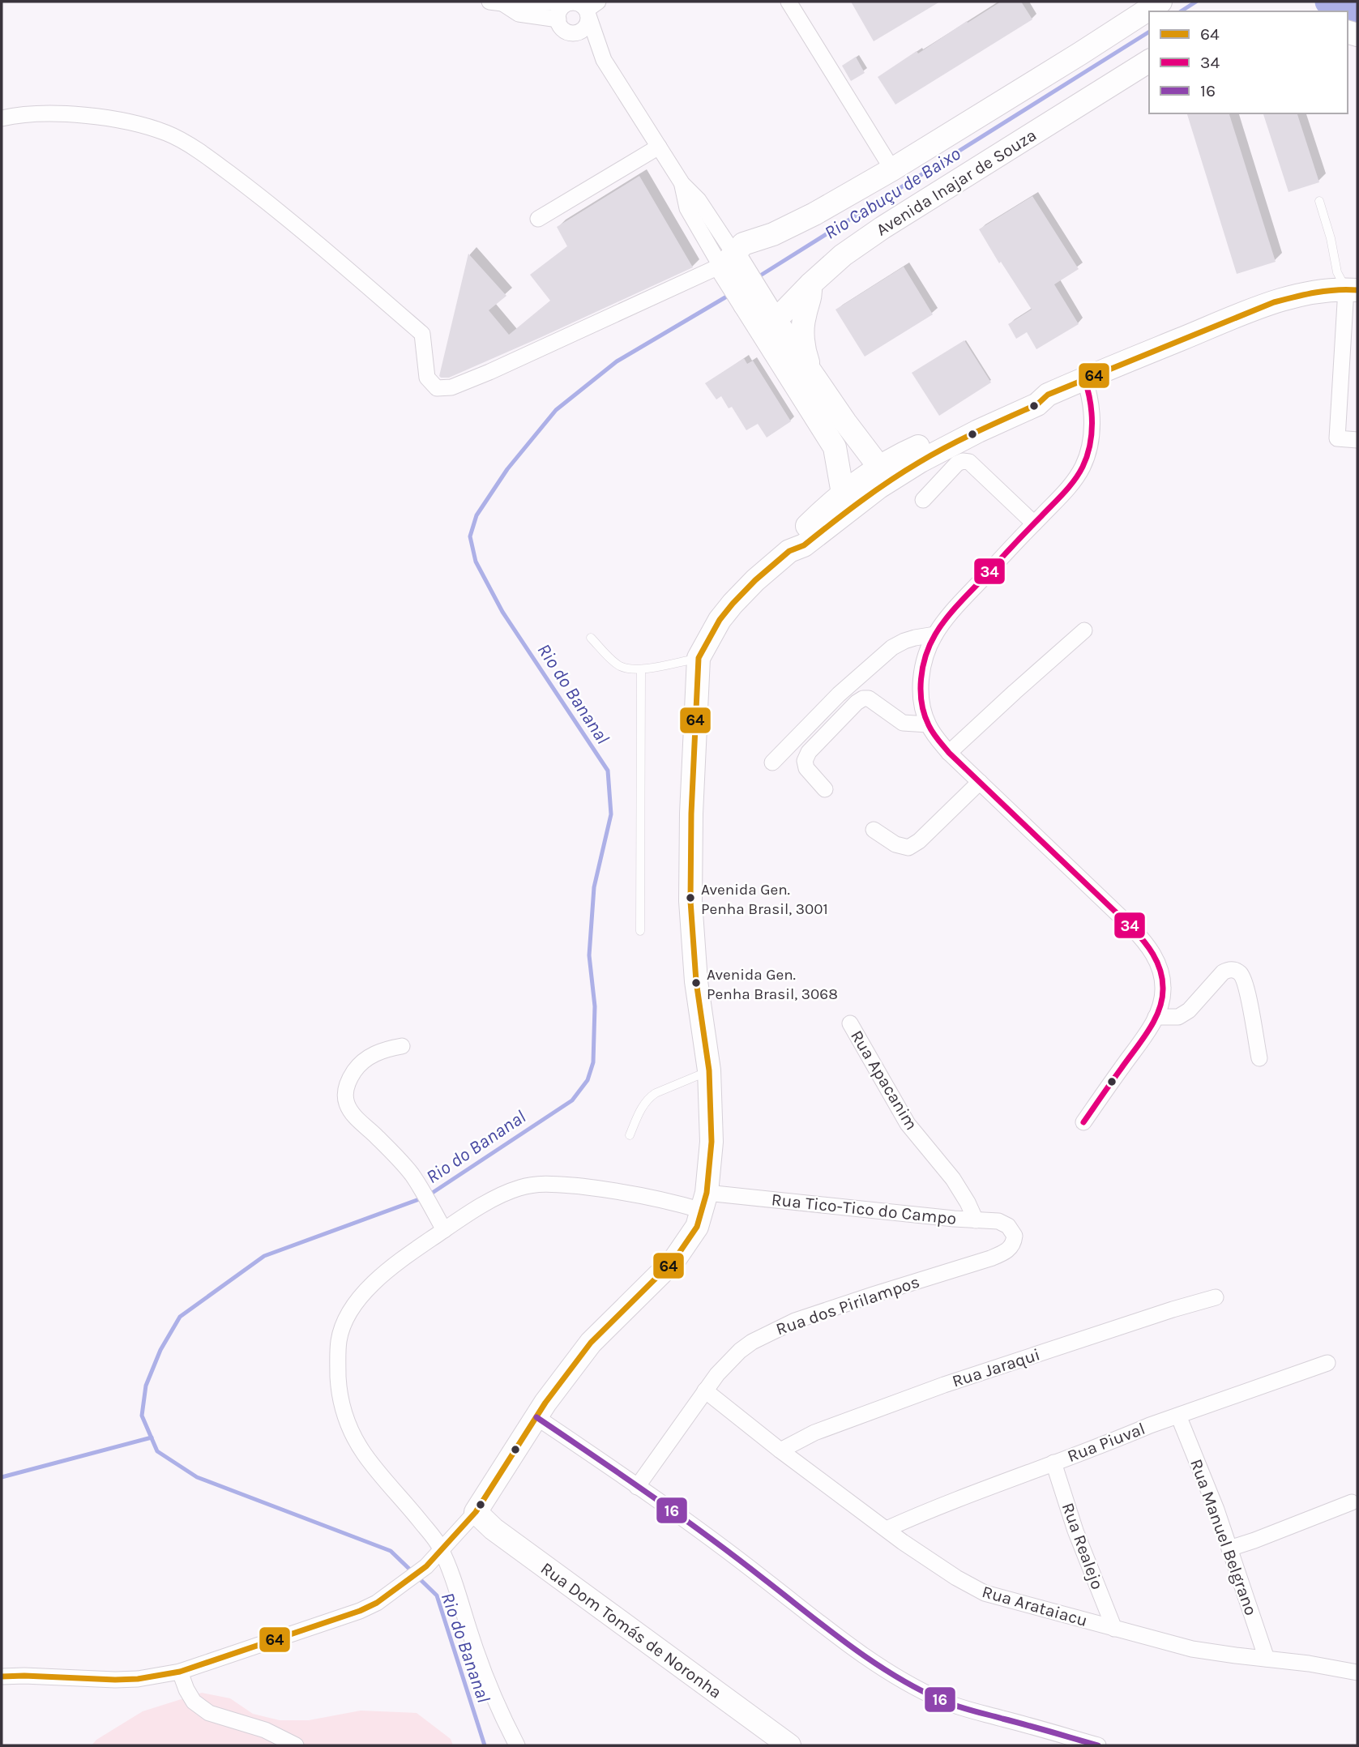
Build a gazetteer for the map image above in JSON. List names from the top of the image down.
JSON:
{
  "streets": {
    "main road": ["Avenida Inajar de Souza", "Rua Dom Tomás de Noronha"],
    "street": [
      "Rua Apacanim",
      "Rua Tico-Tico do Campo",
      "Rua dos Pirilampos",
      "Rua Jaraqui",
      "Rua Piuval",
      "Rua Manuel Belgrano",
      "Rua Realejo",
      "Rua Arataiacu"
    ]
  },
  "crossings": [
    ["Rua Apacanim", "Rua Tico-Tico do Campo"],
    ["Rua Tico-Tico do Campo", "Rua dos Pirilampos"],
    ["Rua dos Pirilampos", "Rua Arataiacu"],
    ["Rua Jaraqui", "Rua Arataiacu"],
    ["Rua Piuval", "Rua Manuel Belgrano"],
    ["Rua Piuval", "Rua Realejo"],
    ["Rua Piuval", "Rua Arataiacu"],
    ["Rua Manuel Belgrano", "Rua Arataiacu"],
    ["Rua Realejo", "Rua Arataiacu"]
  ],
  "water": ["Rio Cabuçu de Baixo", "Rio do Bananal"],
  "places": ["Avenida Gen. Penha Brasil, 3001", "Avenida Gen. Penha Brasil, 3068"],
  "lines": ["transit line 64", "transit line 34", "transit line 16"],
  "legend": ["64", "34", "16"]
}
